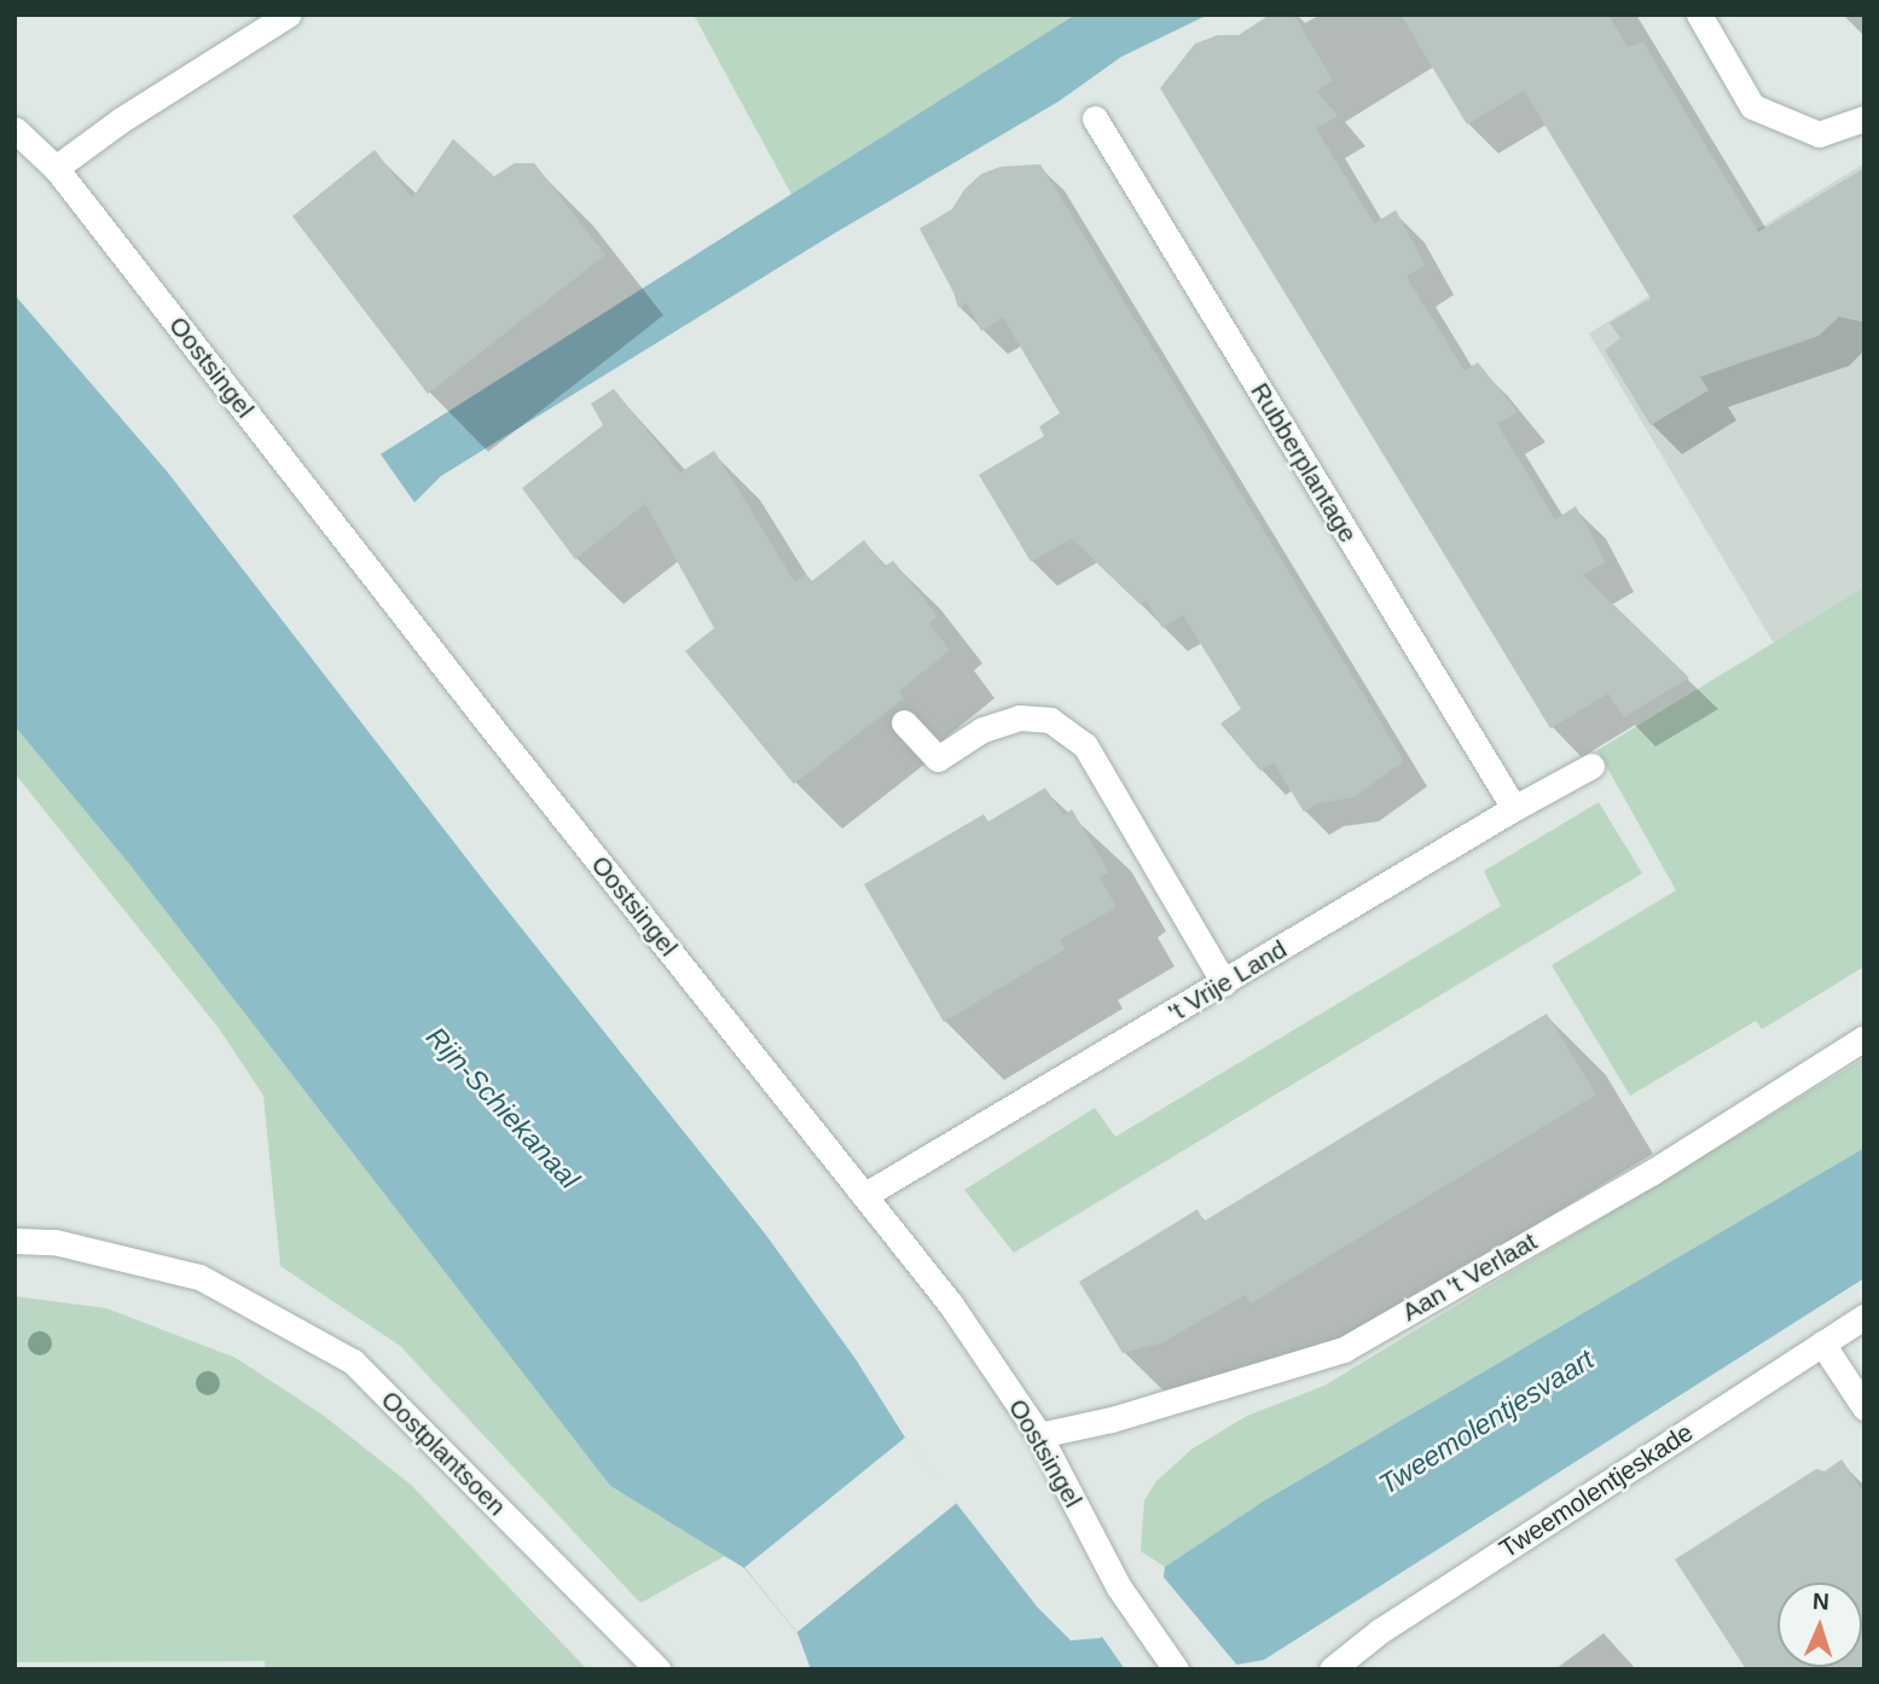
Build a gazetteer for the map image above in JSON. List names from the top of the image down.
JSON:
{
  "streets": {
    "street": [
      "Oostsingel",
      "Rubberplantage",
      "'t Vrije Land",
      "Aan 't Verlaat",
      "Oostplantsoen",
      "Tweemolentjeskade"
    ]
  },
  "crossings": [
    ["Oostsingel", "'t Vrije Land"],
    ["Oostsingel", "Aan 't Verlaat"],
    ["Rubberplantage", "'t Vrije Land"]
  ],
  "water": ["Rijn-Schiekanaal", "Tweemolentjesvaart"],
  "north": "top"
}
